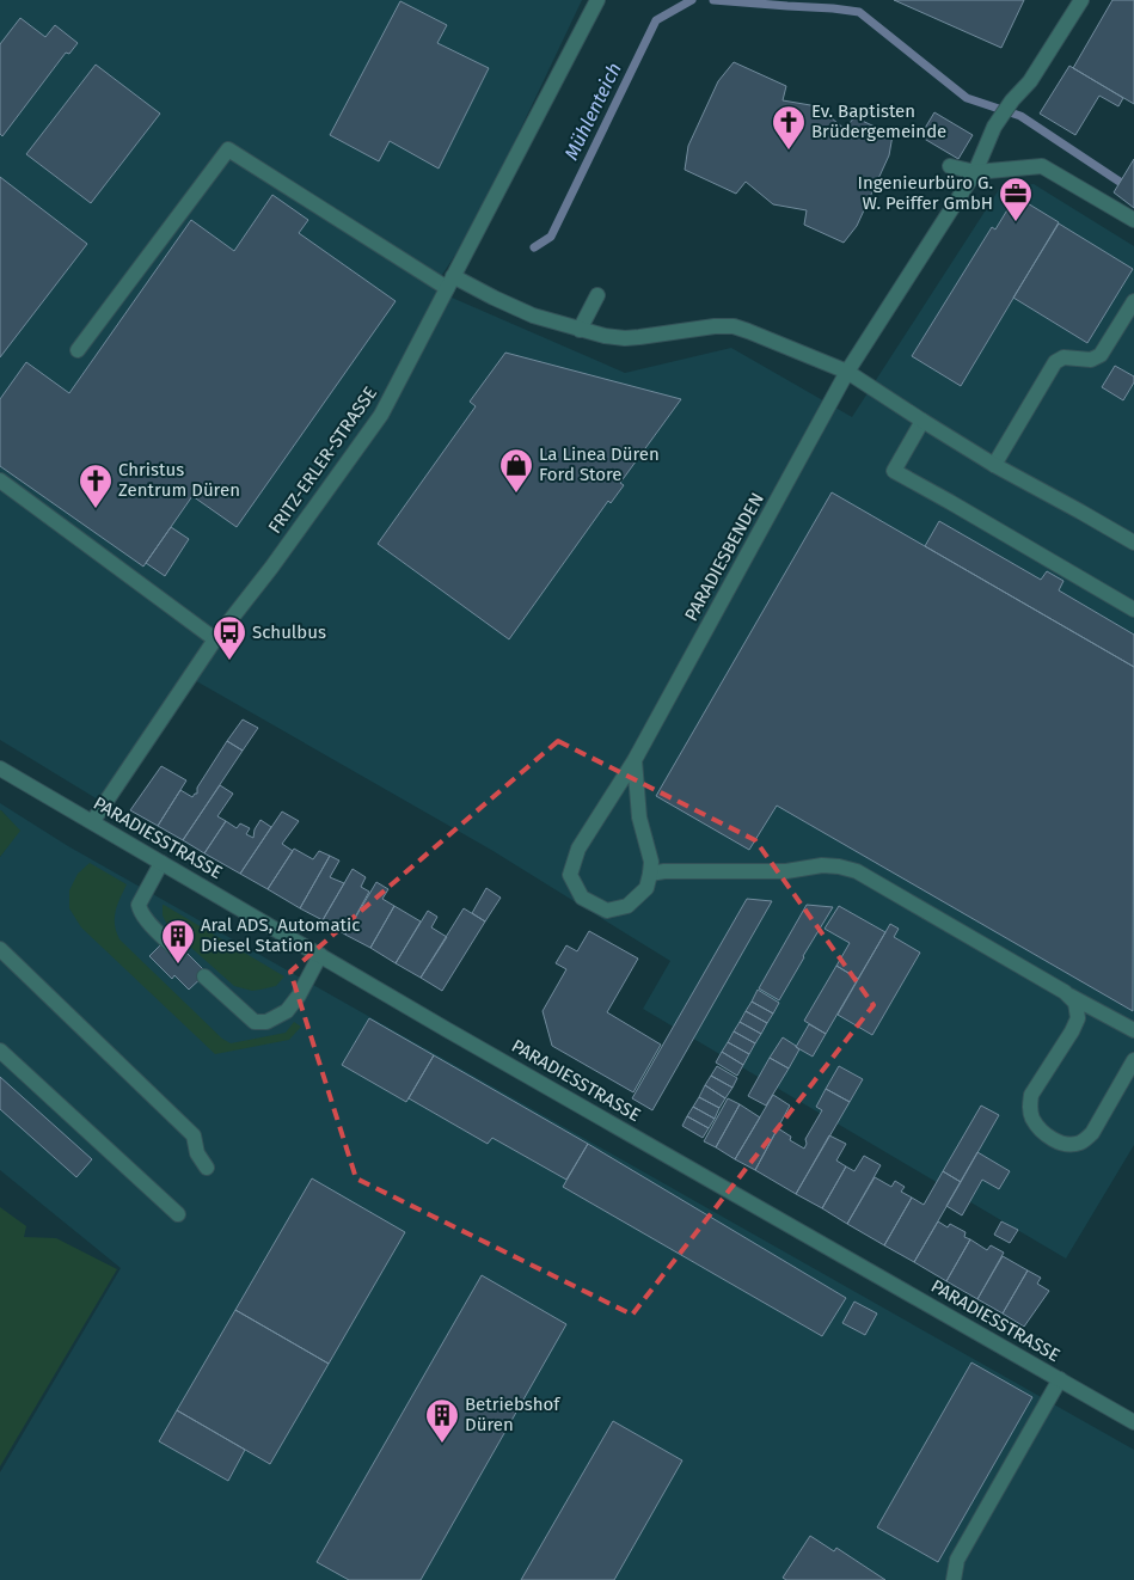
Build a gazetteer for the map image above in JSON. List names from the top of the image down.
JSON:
{
  "streets": {
    "street": ["FRITZ-ERLER-STRASSE", "PARADIESBENDEN", "PARADIESSTRASSE"]
  },
  "crossings": [
    ["FRITZ-ERLER-STRASSE", "PARADIESSTRASSE"]
  ],
  "water": ["Mühlenteich"],
  "places": {
    "church": ["Ev. Baptisten Brüdergemeinde", "Christus Zentrum Düren"],
    "office": ["Ingenieurbüro G. W. Peiffer GmbH"],
    "shop": ["La Linea Düren Ford Store"],
    "bus stop": ["Schulbus"],
    "building": ["Aral ADS, Automatic Diesel Station", "Betriebshof Düren"]
  }
}
